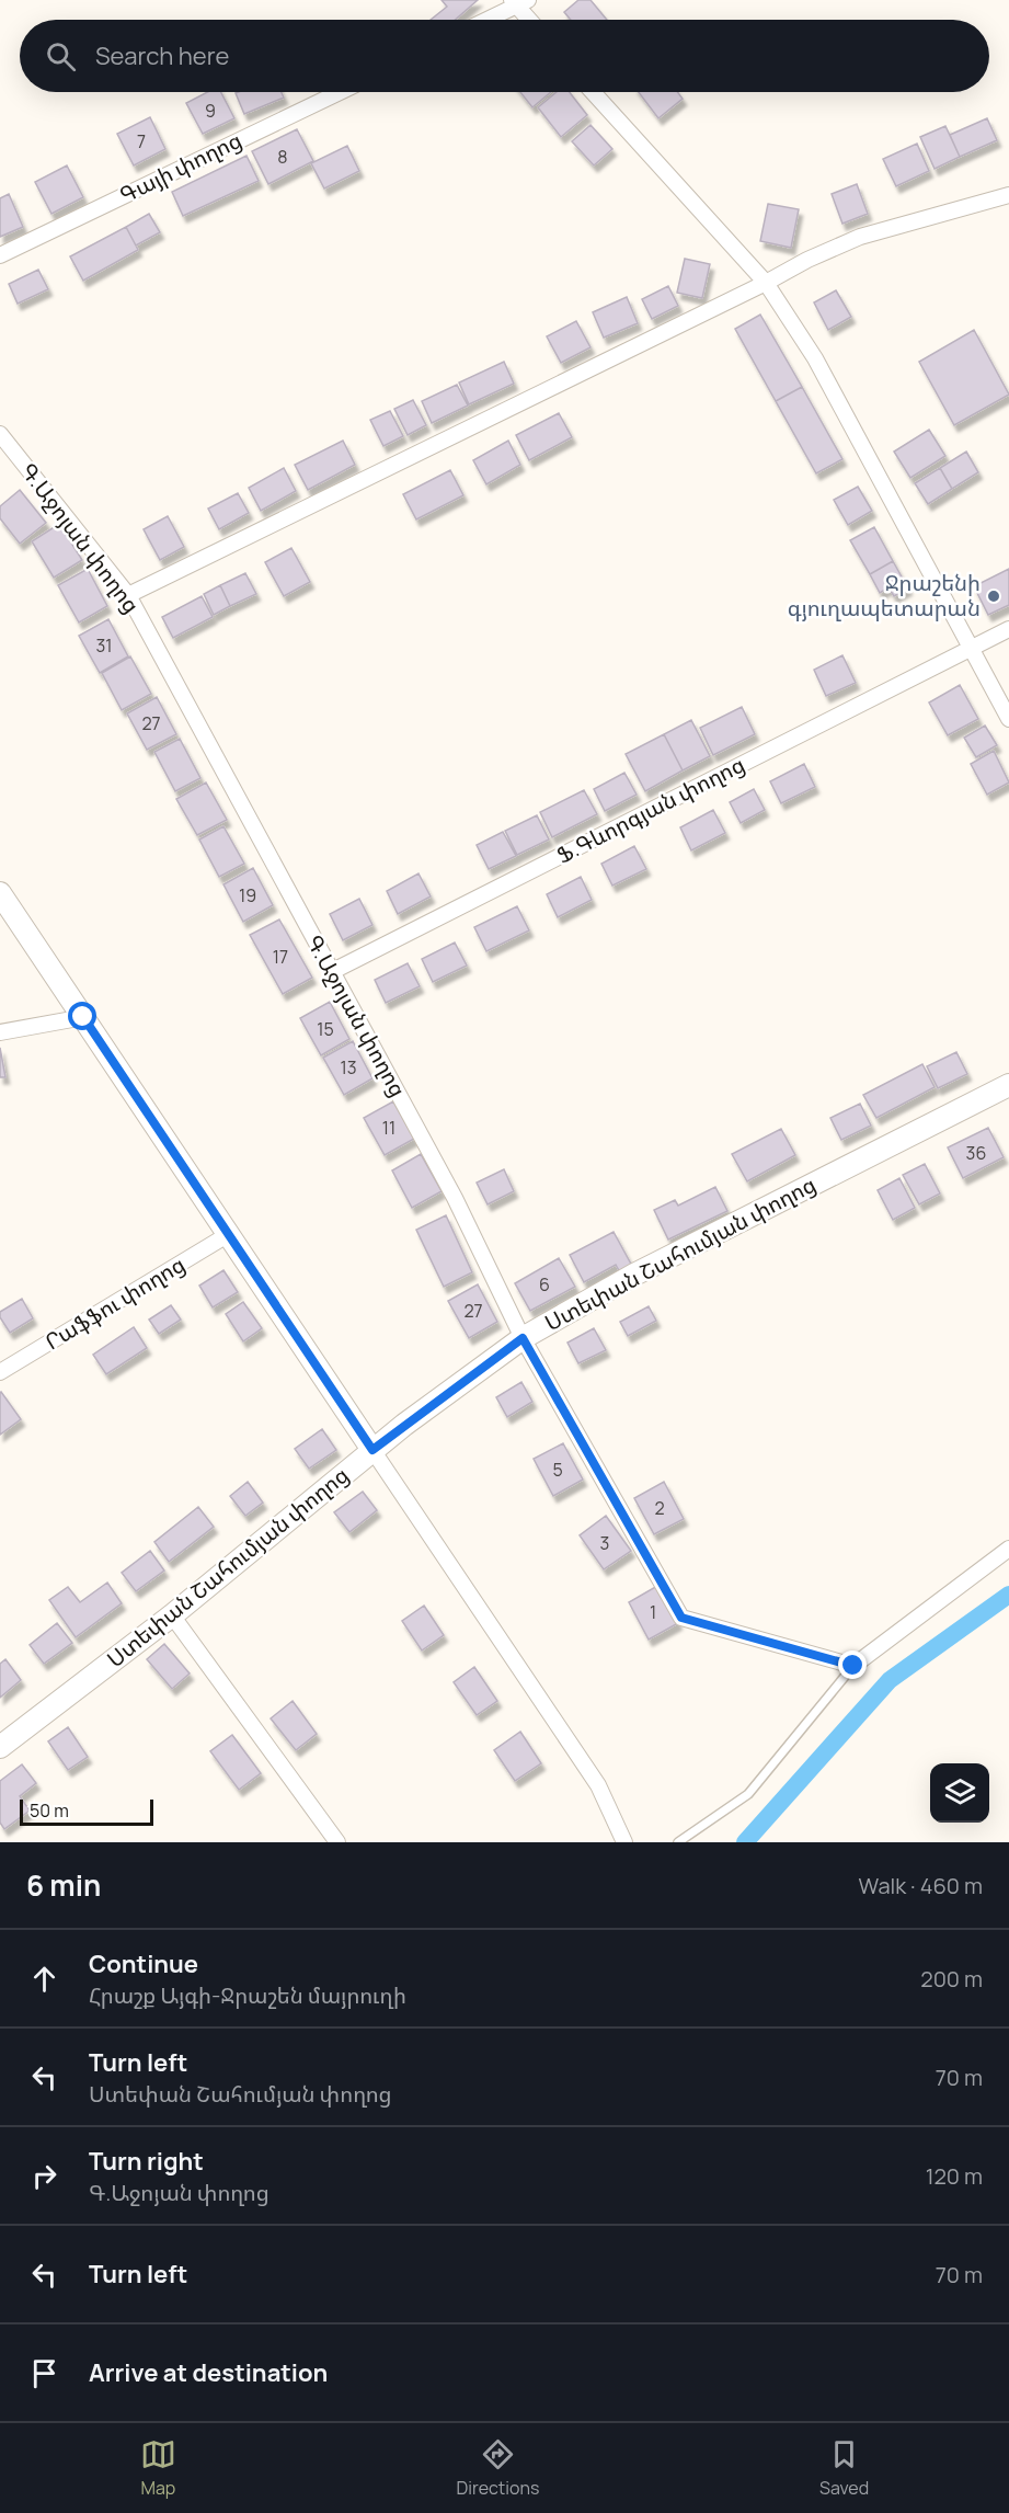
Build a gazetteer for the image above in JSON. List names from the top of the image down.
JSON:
{
  "streets": {
    "main road": ["Ստեփան Շահումյան փողոց"],
    "street": [
      "Գայի փողոց",
      "Գ.Աջոյան փողոց",
      "Ֆ.Գևորգյան փողոց",
      "Րաֆֆու փողոց"
    ]
  },
  "crossings": [
    ["Գ.Աջոյան փողոց", "Ֆ.Գևորգյան փողոց"],
    ["Գ.Աջոյան փողոց", "Ստեփան Շահումյան փողոց"]
  ],
  "places": ["Ջրաշենի գյուղապետարան"],
  "house_numbers": [
    "9",
    "7",
    "8",
    "31",
    "27",
    "19",
    "17",
    "15",
    "13",
    "11",
    "36",
    "6",
    "27",
    "5",
    "2",
    "3",
    "1"
  ],
  "scale_bar": "50 m",
  "page": {
    "search": "Search here",
    "scale": "50 m",
    "heading": ["6 min", "Walk · 460 m"],
    "list": [
      ["Continue", "Հրաշք Այգի-Ջրաշեն մայրուղի", "200 m"],
      ["Turn left", "Ստեփան Շահումյան փողոց", "70 m"],
      ["Turn right", "Գ.Աջոյան փողոց", "120 m"],
      ["Turn left", "70 m"],
      "Arrive at destination"
    ],
    "nav": ["Map", "Directions", "Saved"]
  }
}
